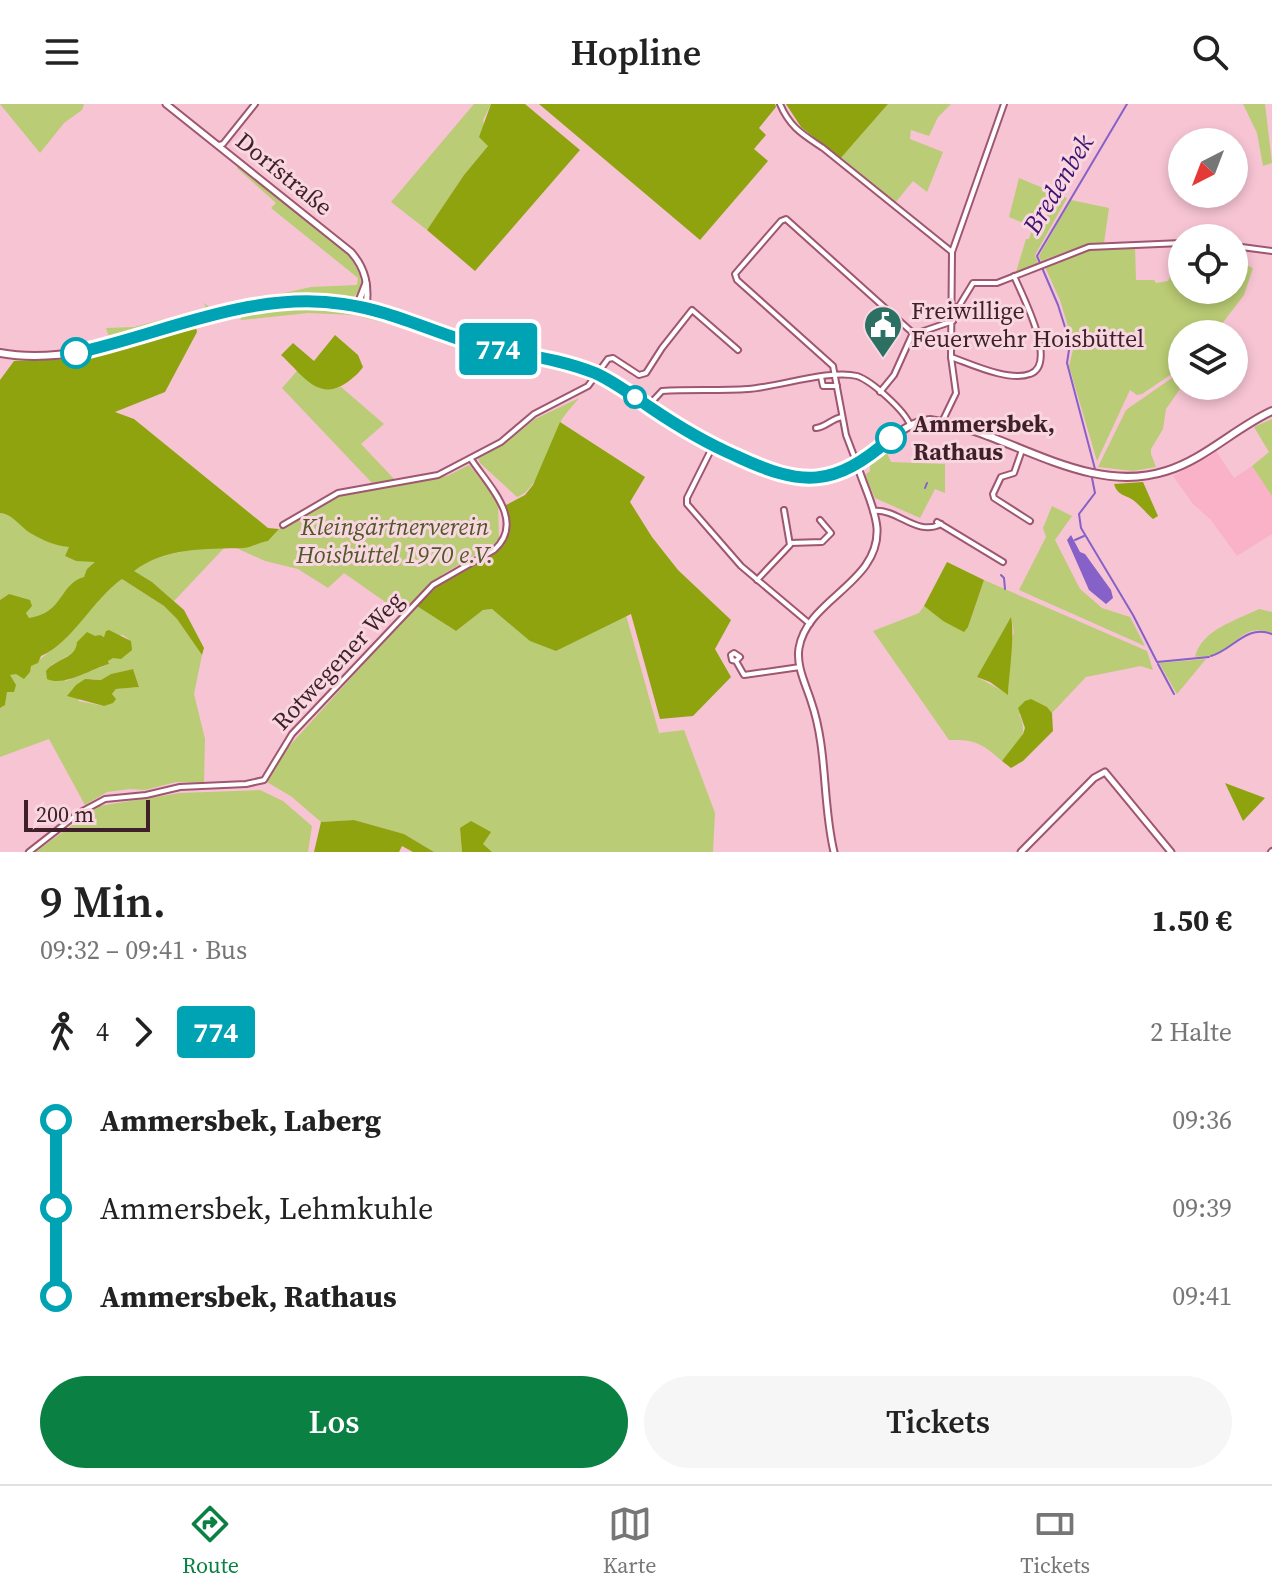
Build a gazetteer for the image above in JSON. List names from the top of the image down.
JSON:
{
  "streets": {
    "street": ["Dorfstraße", "Rotwegener Weg"]
  },
  "water": ["Bredenbek"],
  "parks": ["Kleingärtnerverein Hoisbüttel 1970 e.V."],
  "places": {
    "public building": ["Freiwillige Feuerwehr Hoisbüttel"],
    "other": ["Ammersbek, Rathaus"]
  },
  "lines": ["bus line 774"],
  "scale_bar": "200 m",
  "north": "bottom left",
  "page": {
    "header": "Hopline",
    "on_map": "774",
    "scale": "200 m",
    "heading": ["9 Min.", "09:32 – 09:41 · Bus", "1.50 €"],
    "legs": ["4", "774", "2 Halte"],
    "list": [
      {
        "name": "Ammersbek, Laberg",
        "value": "09:36"
      },
      {
        "name": "Ammersbek, Lehmkuhle",
        "value": "09:39"
      },
      {
        "name": "Ammersbek, Rathaus",
        "value": "09:41"
      }
    ],
    "buttons": ["Los", "Tickets"],
    "tabs": ["Route", "Karte", "Tickets"]
  }
}
